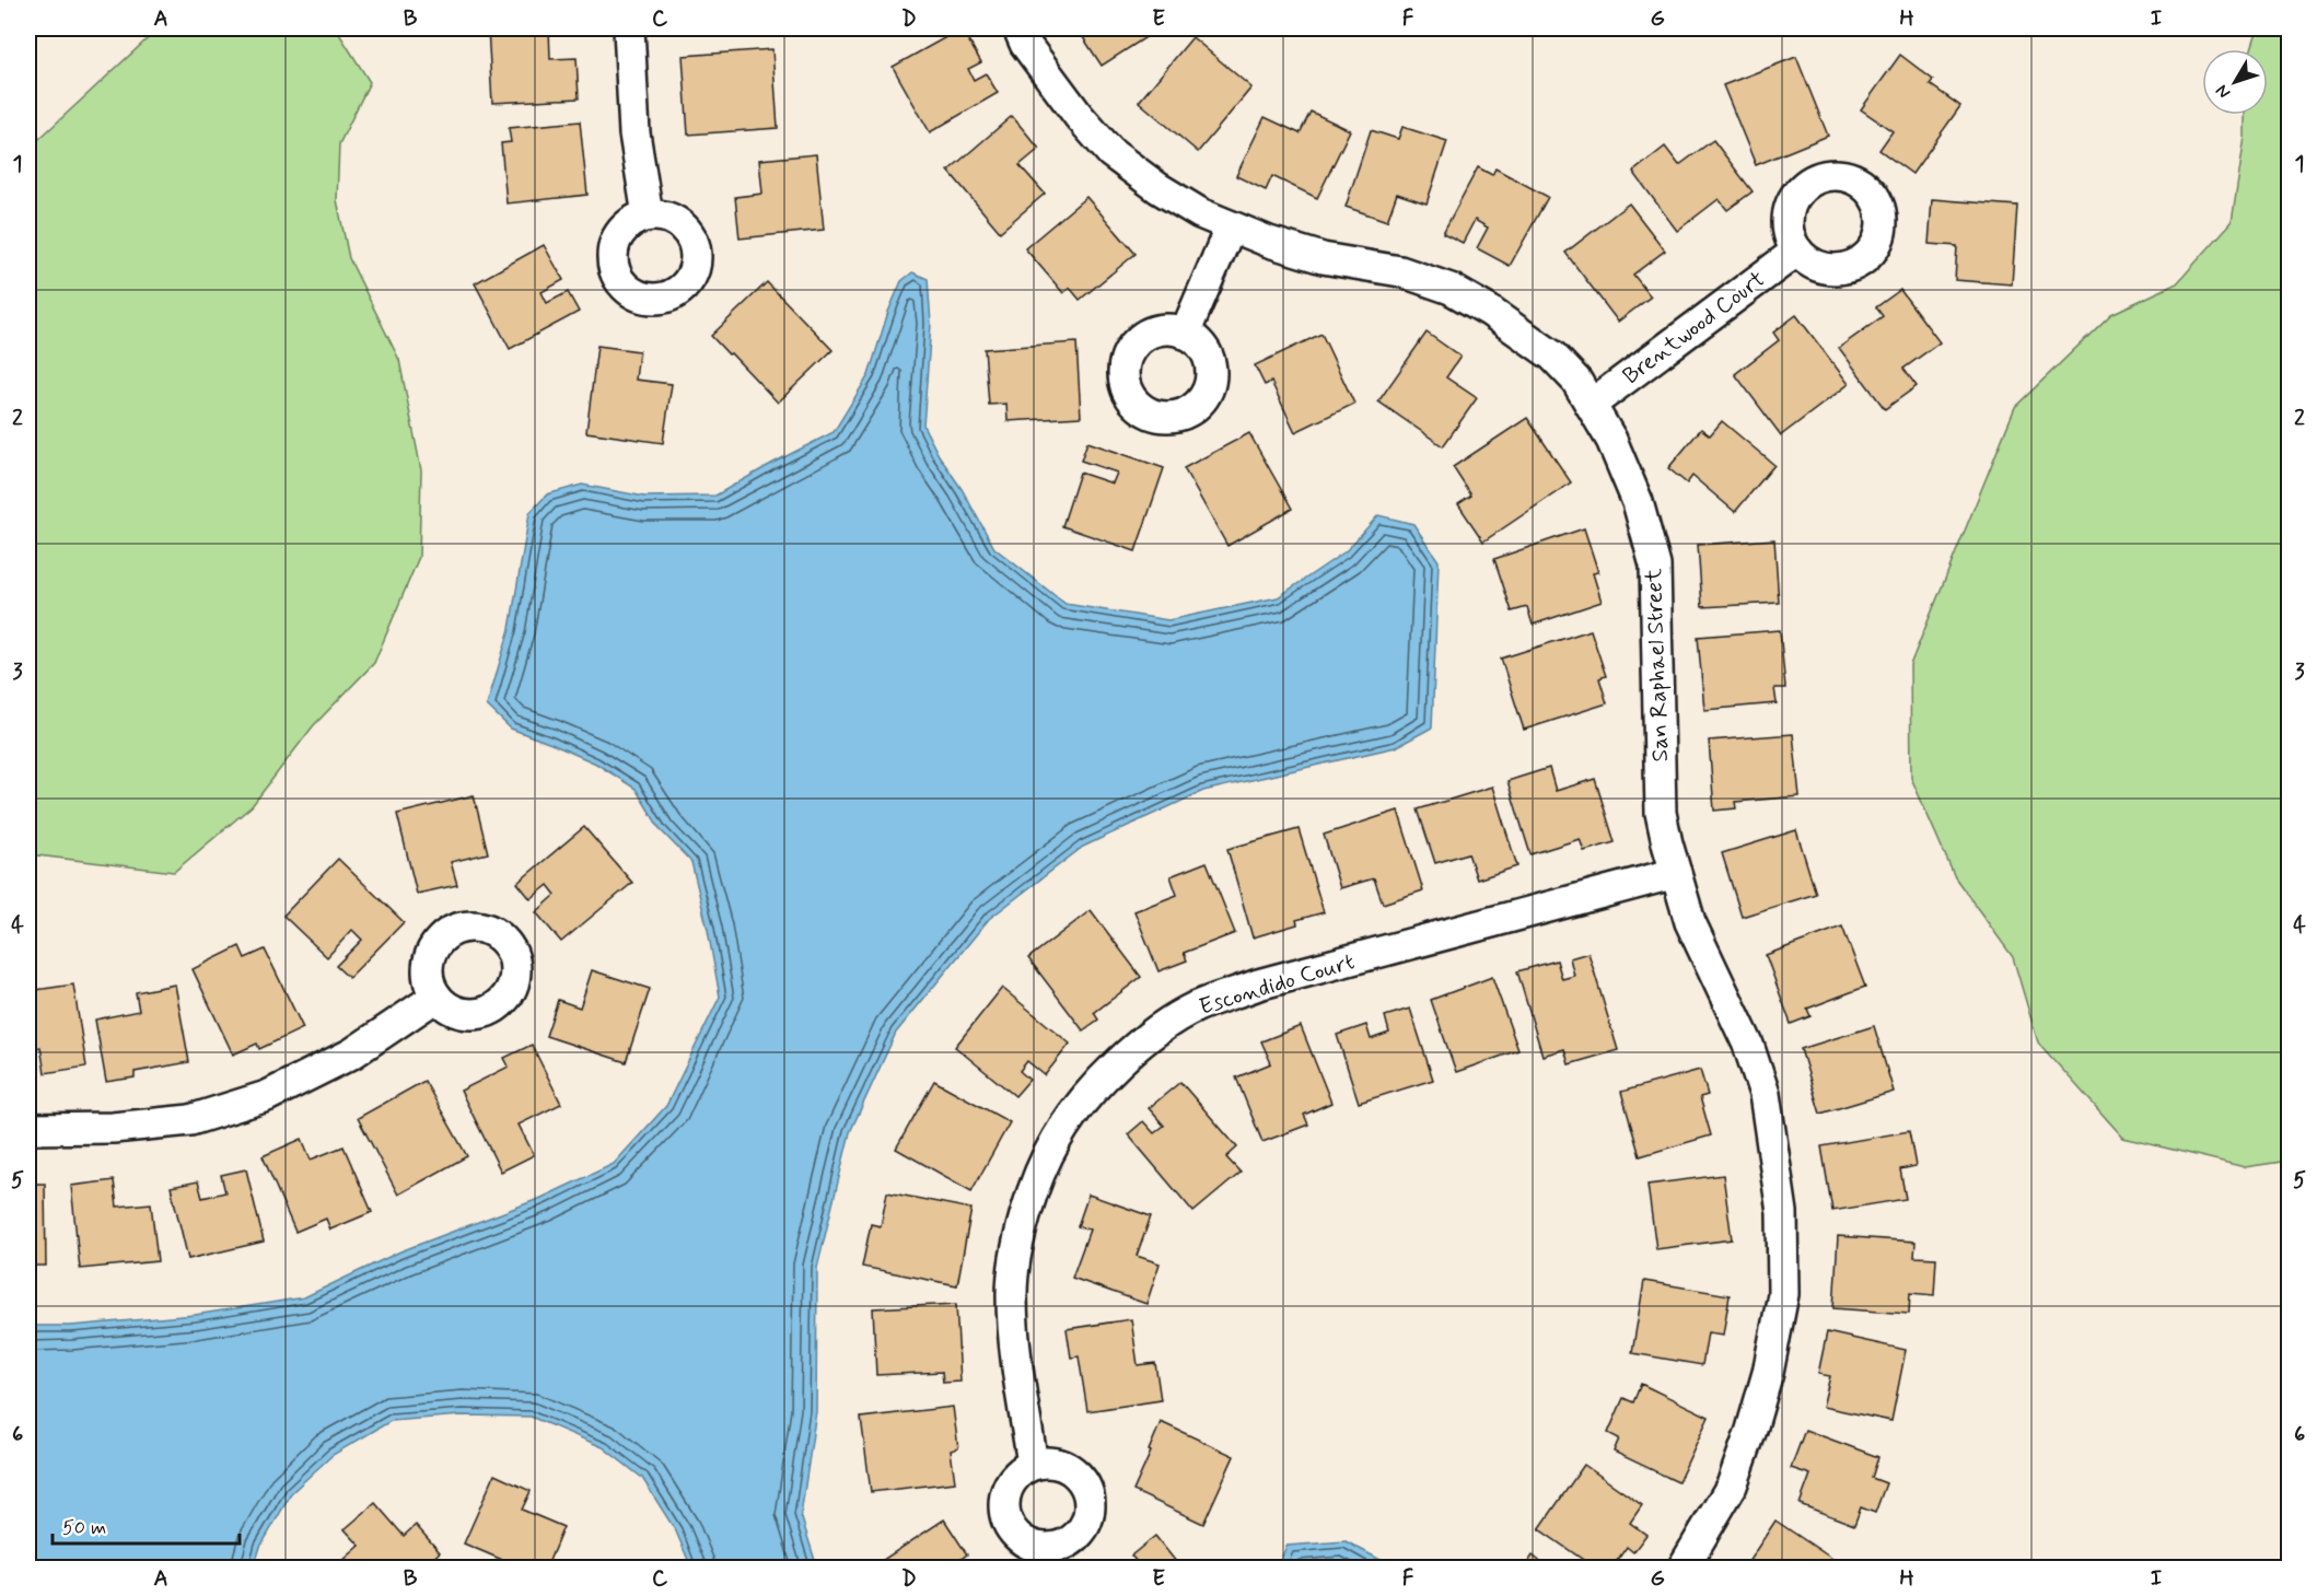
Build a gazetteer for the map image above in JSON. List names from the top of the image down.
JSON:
{
  "streets": {
    "street": ["Brentwood Court", "San Raphael Street", "Escondido Court"]
  },
  "crossings": [
    ["Brentwood Court", "San Raphael Street"],
    ["San Raphael Street", "Escondido Court"]
  ],
  "scale_bar": "50 m",
  "north": "bottom left",
  "grid": {
    "columns": [
      "A",
      "B",
      "C",
      "D",
      "E",
      "F",
      "G",
      "H",
      "I"
    ],
    "rows": [
      "1",
      "2",
      "3",
      "4",
      "5",
      "6"
    ]
  }
}
